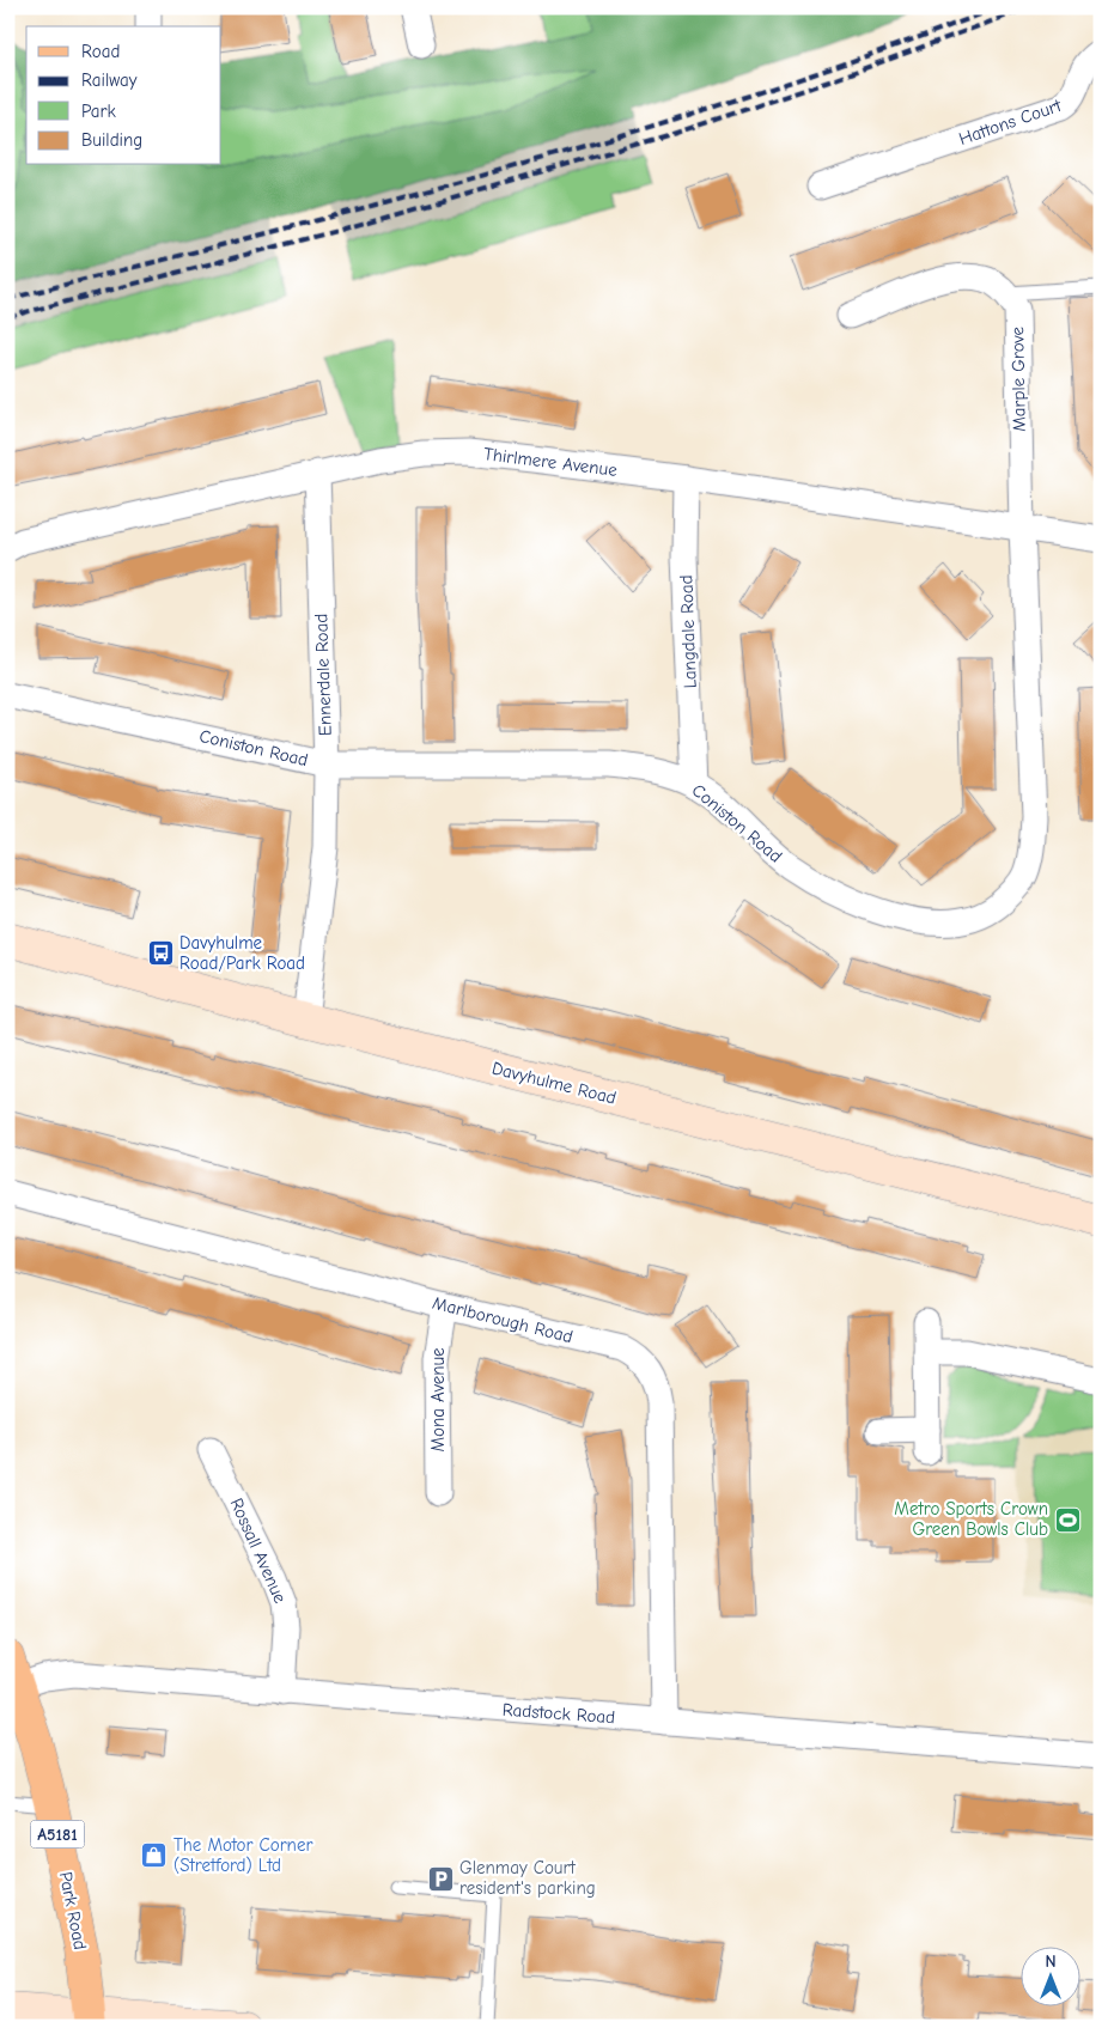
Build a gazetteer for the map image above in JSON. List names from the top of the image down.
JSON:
{
  "streets": {
    "main road": ["A5181", "Park Road"],
    "street": [
      "Hattons Court",
      "Marple Grove",
      "Thirlmere Avenue",
      "Langdale Road",
      "Ennerdale Road",
      "Coniston Road",
      "Davyhulme Road",
      "Marlborough Road",
      "Mona Avenue",
      "Rossall Avenue",
      "Radstock Road"
    ]
  },
  "crossings": [
    ["Marple Grove", "Thirlmere Avenue"],
    ["Marple Grove", "Coniston Road"],
    ["Thirlmere Avenue", "Langdale Road"],
    ["Thirlmere Avenue", "Ennerdale Road"],
    ["Thirlmere Avenue", "Coniston Road"],
    ["Langdale Road", "Coniston Road"],
    ["Ennerdale Road", "Coniston Road"],
    ["Ennerdale Road", "Davyhulme Road"],
    ["Marlborough Road", "Mona Avenue"],
    ["Marlborough Road", "Radstock Road"],
    ["Rossall Avenue", "Radstock Road"],
    ["Radstock Road", "Park Road"]
  ],
  "places": {
    "bus stop": ["Davyhulme Road/Park Road"],
    "sports": ["Metro Sports Crown Green Bowls Club"],
    "shop": ["The Motor Corner (Stretford) Ltd"],
    "parking": ["Glenmay Court resident's parking"]
  },
  "legend": [
    "Road",
    "Railway",
    "Park",
    "Building"
  ],
  "north": "top"
}
